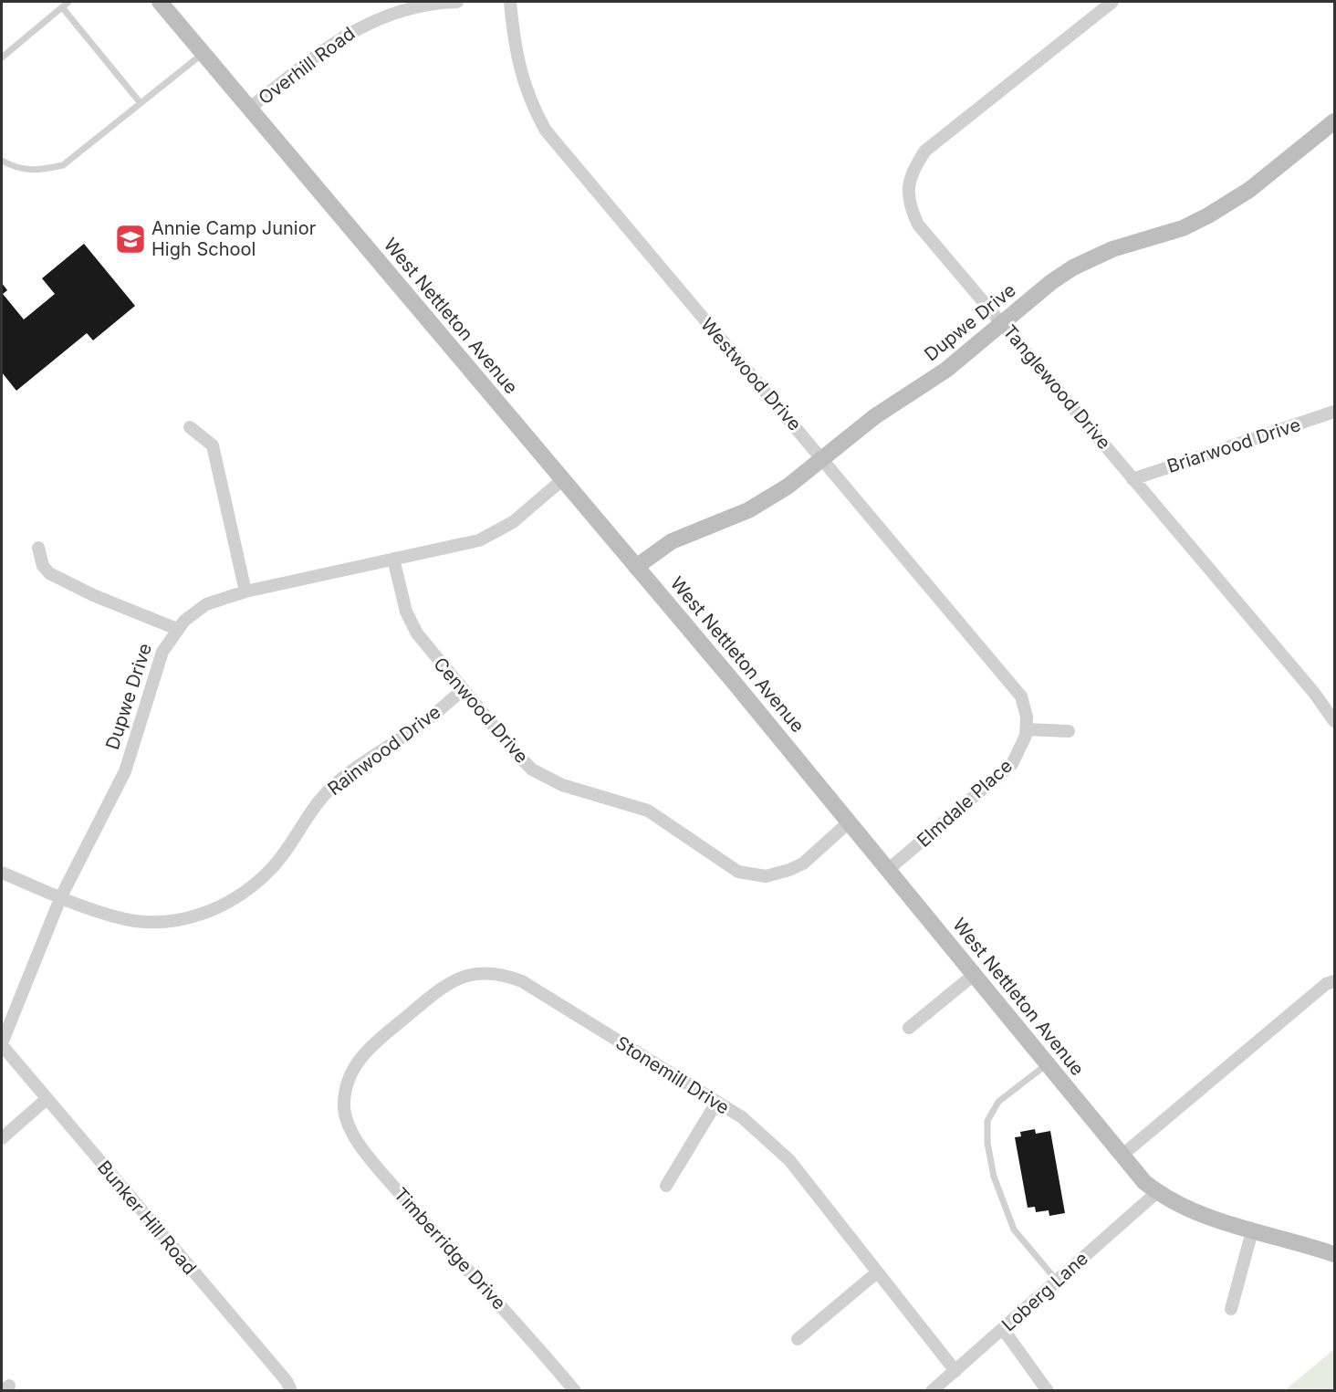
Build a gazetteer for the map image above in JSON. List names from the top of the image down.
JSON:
{
  "streets": {
    "street": [
      "Overhill Road",
      "West Nettleton Avenue",
      "Dupwe Drive",
      "Westwood Drive",
      "Tanglewood Drive",
      "Briarwood Drive",
      "Cenwood Drive",
      "Rainwood Drive",
      "Elmdale Place",
      "Stonemill Drive",
      "Bunker Hill Road",
      "Timberridge Drive",
      "Loberg Lane"
    ]
  },
  "crossings": [
    ["Overhill Road", "West Nettleton Avenue"],
    ["West Nettleton Avenue", "Dupwe Drive"],
    ["West Nettleton Avenue", "Cenwood Drive"],
    ["West Nettleton Avenue", "Elmdale Place"],
    ["West Nettleton Avenue", "Loberg Lane"],
    ["Dupwe Drive", "Westwood Drive"],
    ["Dupwe Drive", "Tanglewood Drive"],
    ["Dupwe Drive", "Cenwood Drive"],
    ["Dupwe Drive", "Rainwood Drive"],
    ["Dupwe Drive", "Bunker Hill Road"],
    ["Westwood Drive", "Elmdale Place"],
    ["Tanglewood Drive", "Briarwood Drive"],
    ["Cenwood Drive", "Rainwood Drive"],
    ["Stonemill Drive", "Timberridge Drive"],
    ["Stonemill Drive", "Loberg Lane"]
  ],
  "places": {
    "school or university": ["Annie Camp Junior High School"]
  }
}
